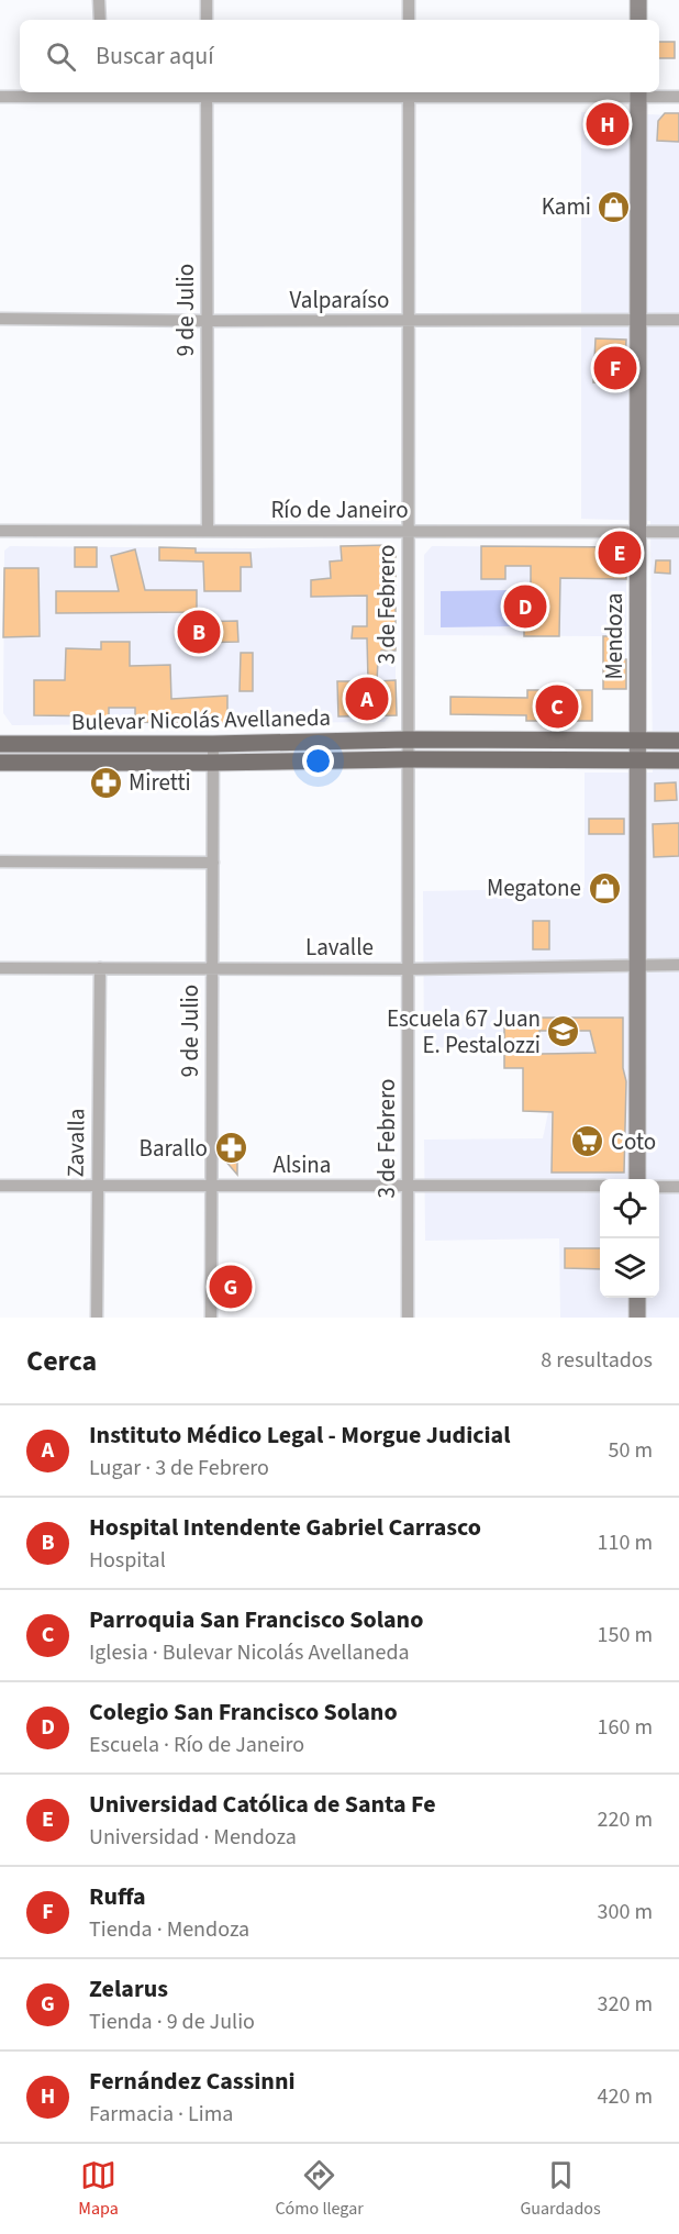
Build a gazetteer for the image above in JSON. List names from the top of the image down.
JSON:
{
  "streets": {
    "main road": ["Mendoza", "Bulevar Nicolás Avellaneda"],
    "street": [
      "Valparaíso",
      "9 de Julio",
      "Río de Janeiro",
      "3 de Febrero",
      "Lavalle",
      "Zavalla",
      "Alsina"
    ]
  },
  "crossings": [
    ["Valparaíso", "9 de Julio"],
    ["Valparaíso", "3 de Febrero"],
    ["Valparaíso", "Mendoza"],
    ["9 de Julio", "Río de Janeiro"],
    ["9 de Julio", "Bulevar Nicolás Avellaneda"],
    ["9 de Julio", "Lavalle"],
    ["9 de Julio", "Alsina"],
    ["Río de Janeiro", "3 de Febrero"],
    ["Río de Janeiro", "Mendoza"],
    ["3 de Febrero", "Bulevar Nicolás Avellaneda"],
    ["3 de Febrero", "Lavalle"],
    ["3 de Febrero", "Alsina"],
    ["Mendoza", "Bulevar Nicolás Avellaneda"],
    ["Mendoza", "Lavalle"],
    ["Lavalle", "Zavalla"],
    ["Zavalla", "Alsina"]
  ],
  "places": {
    "shop": ["Kami", "Megatone"],
    "pharmacy": ["Miretti", "Barallo"],
    "school or university": ["Escuela 67 Juan E. Pestalozzi"],
    "supermarket": ["Coto"]
  },
  "page": {
    "search": "Buscar aquí",
    "pins": [
      "H",
      "F",
      "E",
      "D",
      "B",
      "A",
      "C",
      "G"
    ],
    "heading": ["Cerca", "8 resultados"],
    "list": [
      {
        "mark": "A",
        "name": "Instituto Médico Legal - Morgue Judicial",
        "note": "Lugar · 3 de Febrero",
        "value": "50 m"
      },
      {
        "mark": "B",
        "name": "Hospital Intendente Gabriel Carrasco",
        "note": "Hospital",
        "value": "110 m"
      },
      {
        "mark": "C",
        "name": "Parroquia San Francisco Solano",
        "note": "Iglesia · Bulevar Nicolás Avellaneda",
        "value": "150 m"
      },
      {
        "mark": "D",
        "name": "Colegio San Francisco Solano",
        "note": "Escuela · Río de Janeiro",
        "value": "160 m"
      },
      {
        "mark": "E",
        "name": "Universidad Católica de Santa Fe",
        "note": "Universidad · Mendoza",
        "value": "220 m"
      },
      {
        "mark": "F",
        "name": "Ruffa",
        "note": "Tienda · Mendoza",
        "value": "300 m"
      },
      {
        "mark": "G",
        "name": "Zelarus",
        "note": "Tienda · 9 de Julio",
        "value": "320 m"
      },
      {
        "mark": "H",
        "name": "Fernández Cassinni",
        "note": "Farmacia · Lima",
        "value": "420 m"
      }
    ],
    "nav": ["Mapa", "Cómo llegar", "Guardados"]
  }
}
